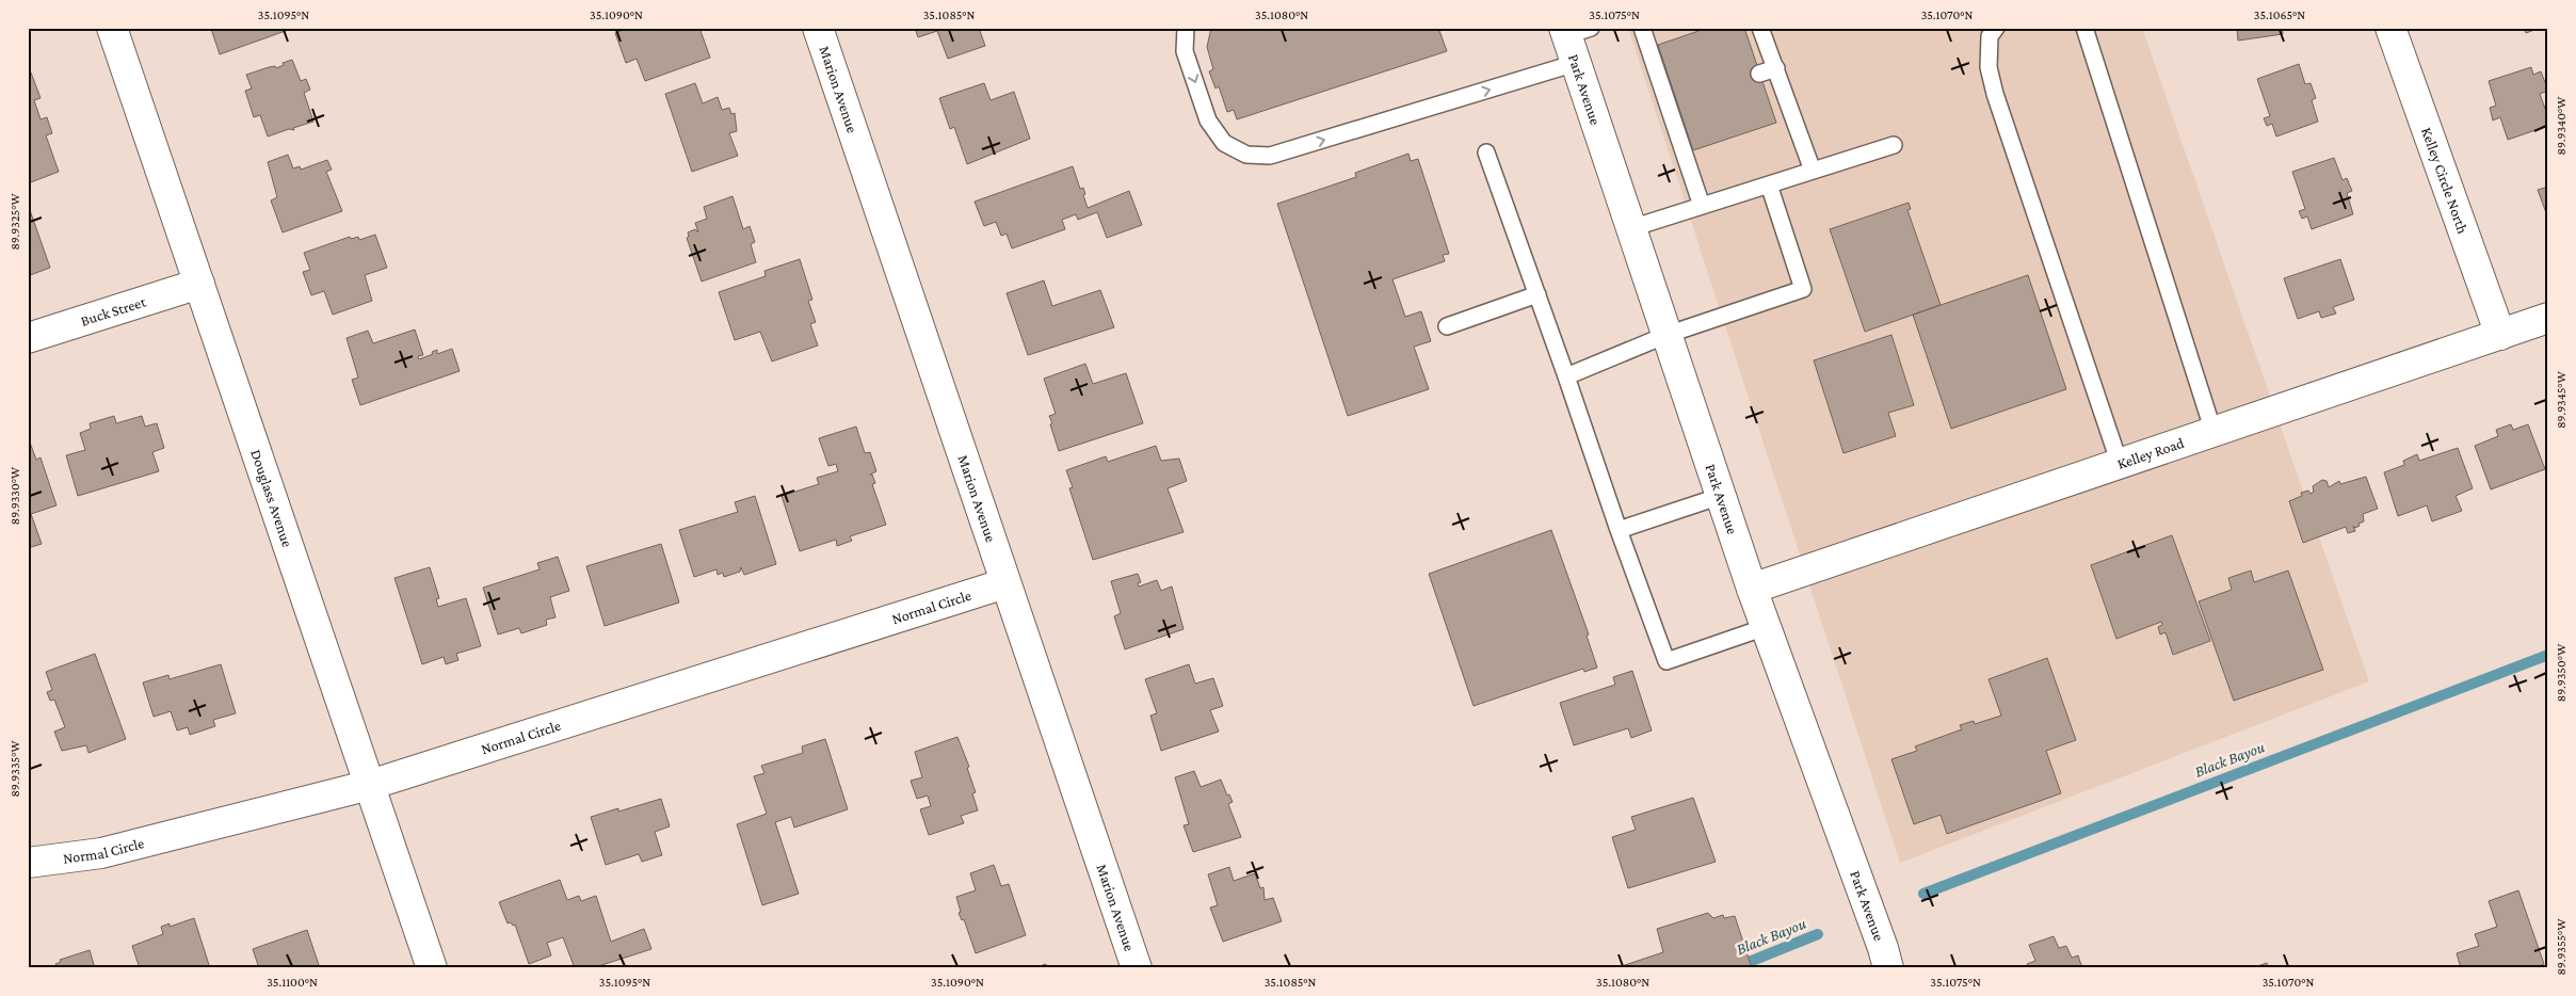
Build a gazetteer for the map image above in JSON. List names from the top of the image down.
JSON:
{
  "streets": {
    "street": [
      "Marion Avenue",
      "Park Avenue",
      "Kelley Circle North",
      "Buck Street",
      "Kelley Road",
      "Douglass Avenue",
      "Normal Circle"
    ]
  },
  "crossings": [
    ["Marion Avenue", "Normal Circle"],
    ["Park Avenue", "Kelley Road"],
    ["Kelley Circle North", "Kelley Road"],
    ["Buck Street", "Douglass Avenue"],
    ["Douglass Avenue", "Normal Circle"]
  ],
  "water": ["Black Bayou"],
  "coordinates": [
    "35.1095°N",
    "35.1090°N",
    "35.1085°N",
    "35.1080°N",
    "35.1075°N",
    "35.1070°N",
    "35.1065°N",
    "89.9340°W",
    "89.9325°W",
    "89.9345°W",
    "89.9330°W",
    "89.9350°W",
    "89.9335°W",
    "89.9355°W",
    "35.1100°N"
  ]
}
